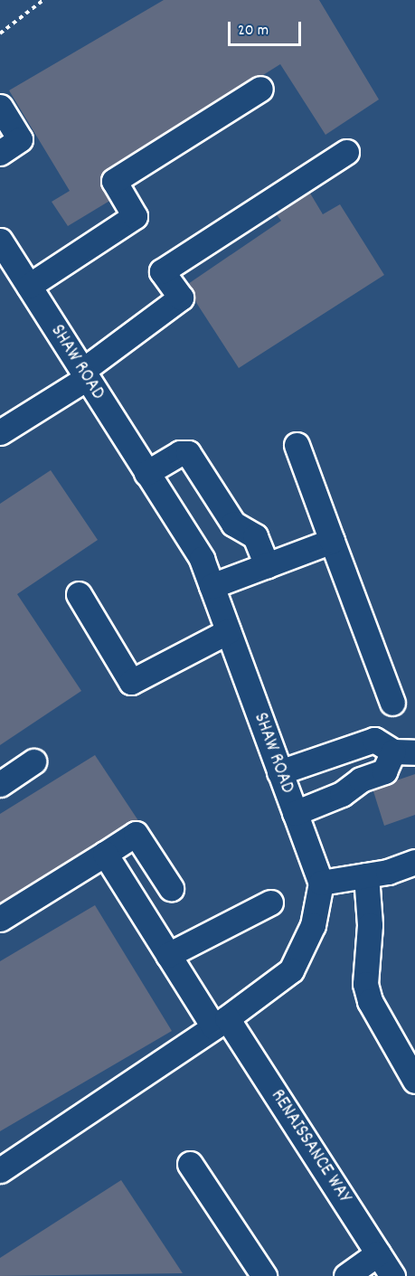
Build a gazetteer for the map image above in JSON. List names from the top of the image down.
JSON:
{
  "streets": {
    "street": ["SHAW ROAD", "RENAISSANCE WAY"]
  },
  "scale_bar": "20 m"
}
